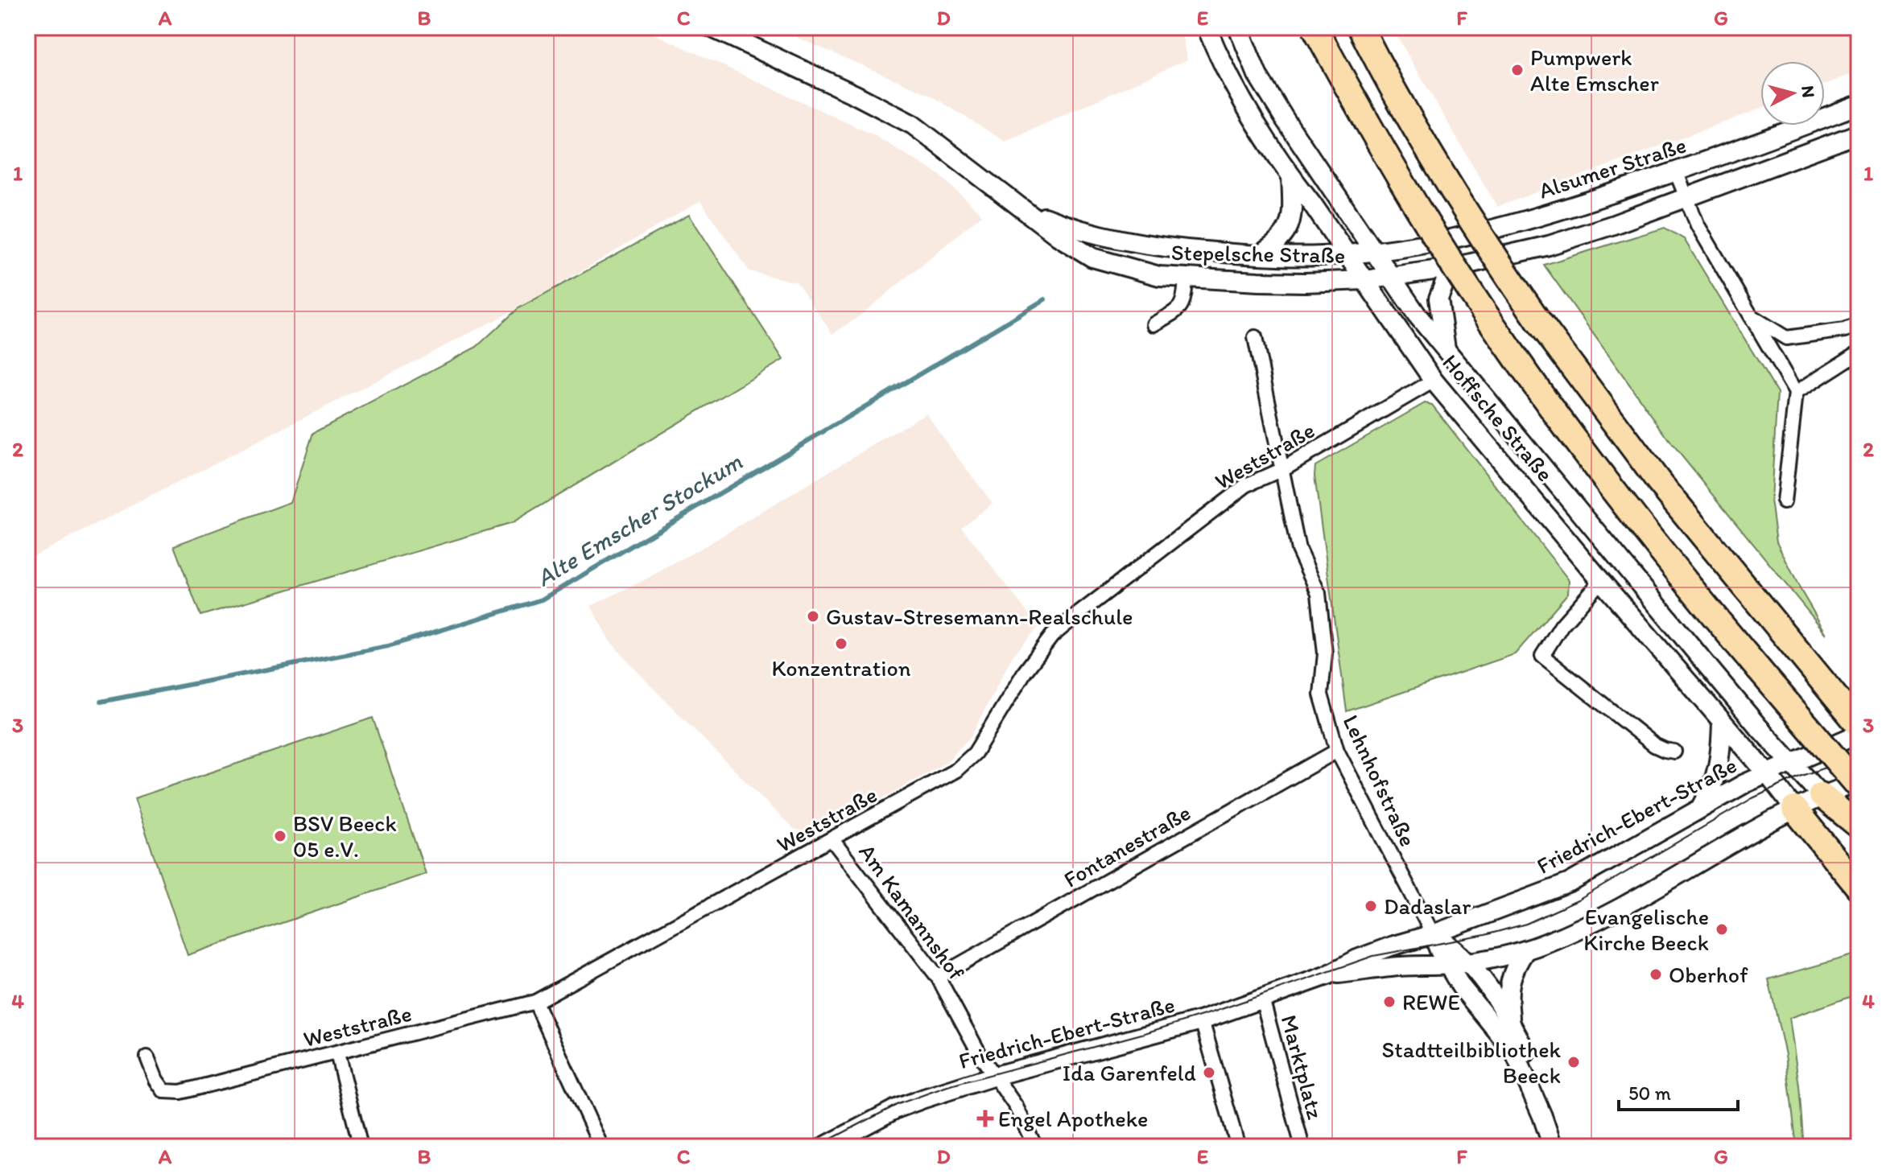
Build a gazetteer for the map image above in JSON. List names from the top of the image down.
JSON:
{
  "streets": {
    "street": [
      "Alsumer Straße",
      "Stepelsche Straße",
      "Hoffsche Straße",
      "Weststraße",
      "Lehnhofstraße",
      "Friedrich-Ebert-Straße",
      "Fontanestraße",
      "Am Kamannshof",
      "Marktplatz"
    ]
  },
  "crossings": [
    ["Alsumer Straße", "Stepelsche Straße"],
    ["Alsumer Straße", "Hoffsche Straße"],
    ["Stepelsche Straße", "Hoffsche Straße"],
    ["Hoffsche Straße", "Weststraße"],
    ["Hoffsche Straße", "Friedrich-Ebert-Straße"],
    ["Weststraße", "Lehnhofstraße"],
    ["Weststraße", "Am Kamannshof"],
    ["Lehnhofstraße", "Friedrich-Ebert-Straße"],
    ["Lehnhofstraße", "Fontanestraße"],
    ["Friedrich-Ebert-Straße", "Am Kamannshof"],
    ["Friedrich-Ebert-Straße", "Marktplatz"],
    ["Fontanestraße", "Am Kamannshof"]
  ],
  "water": ["Alte Emscher Stockum"],
  "places": {
    "other": [
      "Pumpwerk Alte Emscher",
      "Gustav-Stresemann-Realschule",
      "Konzentration",
      "BSV Beeck 05 e.V.",
      "Dadaslar",
      "Evangelische Kirche Beeck",
      "Oberhof",
      "REWE",
      "Stadtteilbibliothek Beeck",
      "Ida Garenfeld"
    ],
    "health": ["Engel Apotheke"]
  },
  "scale_bar": "50 m",
  "north": "right",
  "grid": {
    "columns": [
      "A",
      "B",
      "C",
      "D",
      "E",
      "F",
      "G"
    ],
    "rows": [
      "1",
      "2",
      "3",
      "4"
    ]
  }
}
